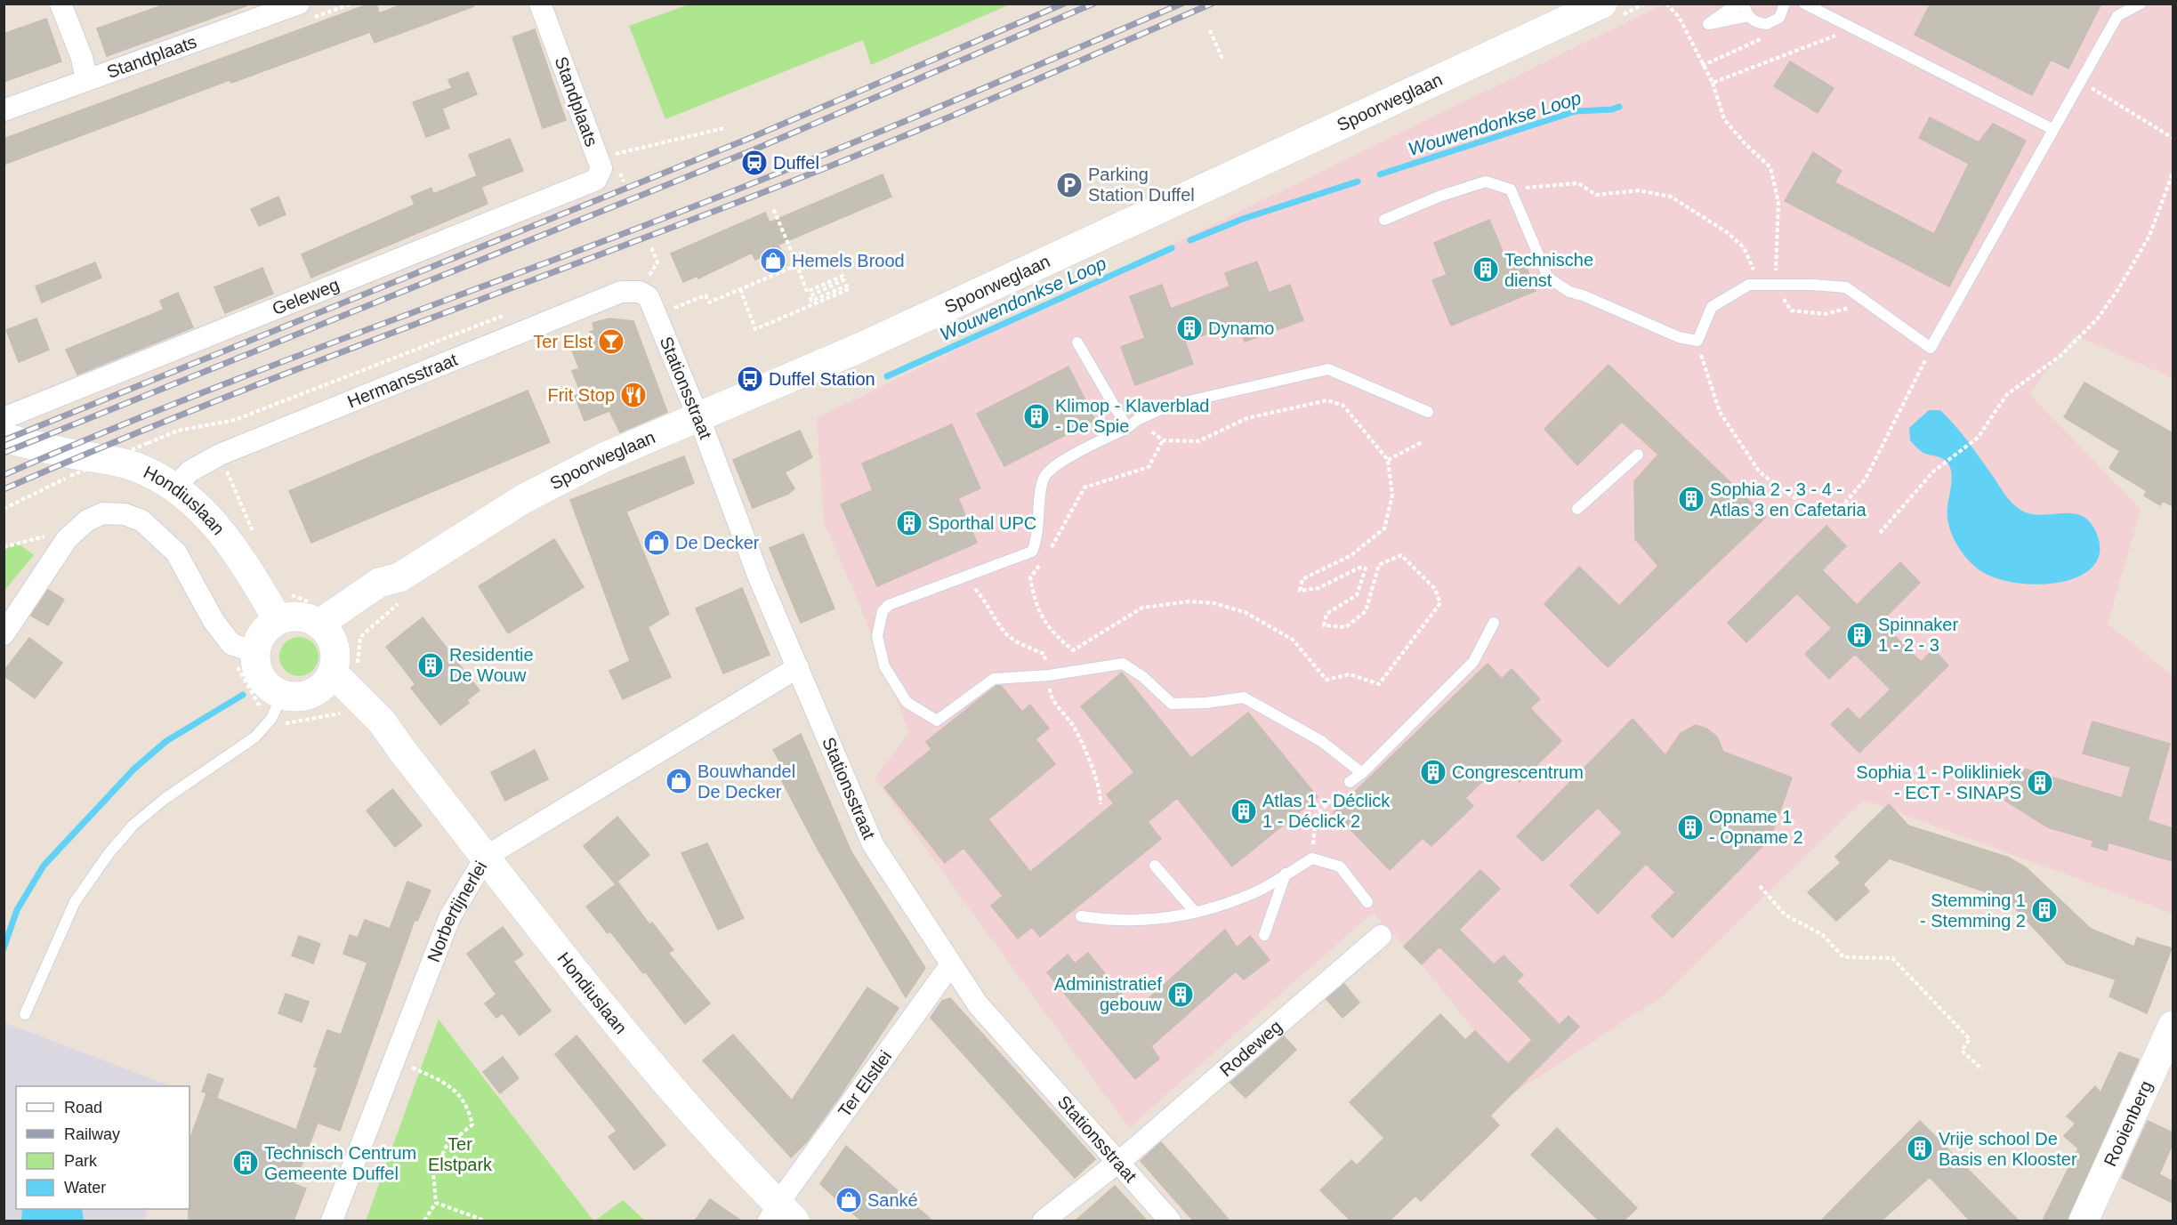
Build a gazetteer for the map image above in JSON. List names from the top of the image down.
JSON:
{
  "streets": {
    "street": [
      "Standplaats",
      "Spoorweglaan",
      "Geleweg",
      "Hermansstraat",
      "Stationsstraat",
      "Hondiuslaan",
      "Norbertijnerlei",
      "Rodeweg",
      "Ter Elstlei",
      "Rooienberg"
    ]
  },
  "crossings": [
    ["Standplaats", "Geleweg"],
    ["Spoorweglaan", "Stationsstraat"],
    ["Spoorweglaan", "Hondiuslaan"],
    ["Hermansstraat", "Stationsstraat"],
    ["Hermansstraat", "Hondiuslaan"],
    ["Stationsstraat", "Norbertijnerlei"],
    ["Stationsstraat", "Rodeweg"],
    ["Stationsstraat", "Ter Elstlei"],
    ["Hondiuslaan", "Norbertijnerlei"],
    ["Hondiuslaan", "Ter Elstlei"]
  ],
  "water": ["Wouwendonkse Loop"],
  "parks": ["Ter Elstpark"],
  "places": {
    "station": ["Duffel"],
    "parking": ["Parking Station Duffel"],
    "shop": [
      "Hemels Brood",
      "De Decker",
      "Bouwhandel De Decker",
      "Sanké"
    ],
    "building": [
      "Technische dienst",
      "Dynamo",
      "Klimop - Klaverblad - De Spie",
      "Sophia 2 - 3 - 4 - Atlas 3 en Cafetaria",
      "Sporthal UPC",
      "Spinnaker 1 - 2 - 3",
      "Residentie De Wouw",
      "Congrescentrum",
      "Sophia 1 - Polikliniek - ECT - SINAPS",
      "Atlas 1 - Déclick 1 - Déclick 2",
      "Opname 1 - Opname 2",
      "Stemming 1 - Stemming 2",
      "Administratief gebouw",
      "Vrije school De Basis en Klooster",
      "Technisch Centrum Gemeente Duffel"
    ],
    "bar": ["Ter Elst"],
    "bus stop": ["Duffel Station"],
    "restaurant": ["Frit Stop"]
  },
  "legend": [
    "Road",
    "Railway",
    "Park",
    "Water"
  ]
}
